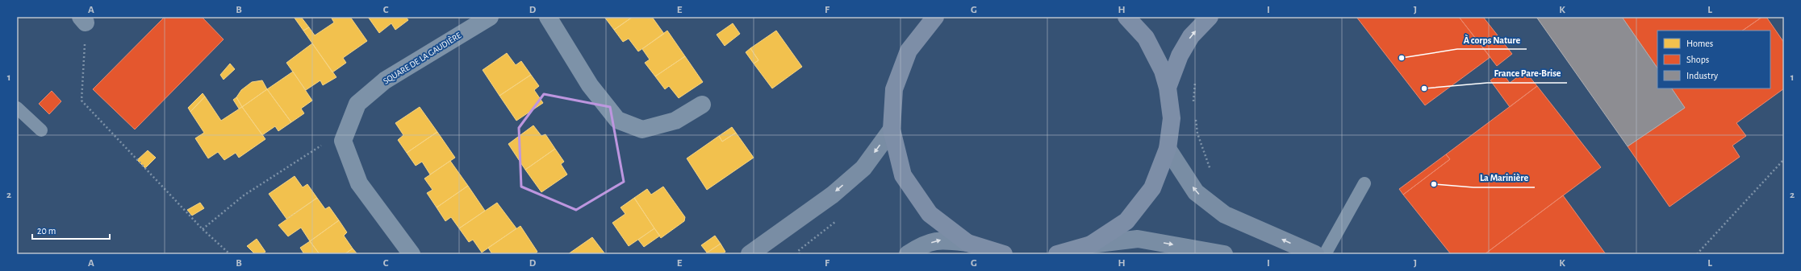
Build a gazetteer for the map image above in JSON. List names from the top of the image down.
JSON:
{
  "streets": {
    "street": ["SQUARE DE LA GAUDIÈRE"]
  },
  "places": ["À corps Nature", "France Pare-Brise", "La Marinière"],
  "legend": ["Homes", "Shops", "Industry"],
  "scale_bar": "20 m",
  "grid": {
    "columns": [
      "A",
      "B",
      "C",
      "D",
      "E",
      "F",
      "G",
      "H",
      "I",
      "J",
      "K",
      "L"
    ],
    "rows": ["1", "2"]
  }
}
